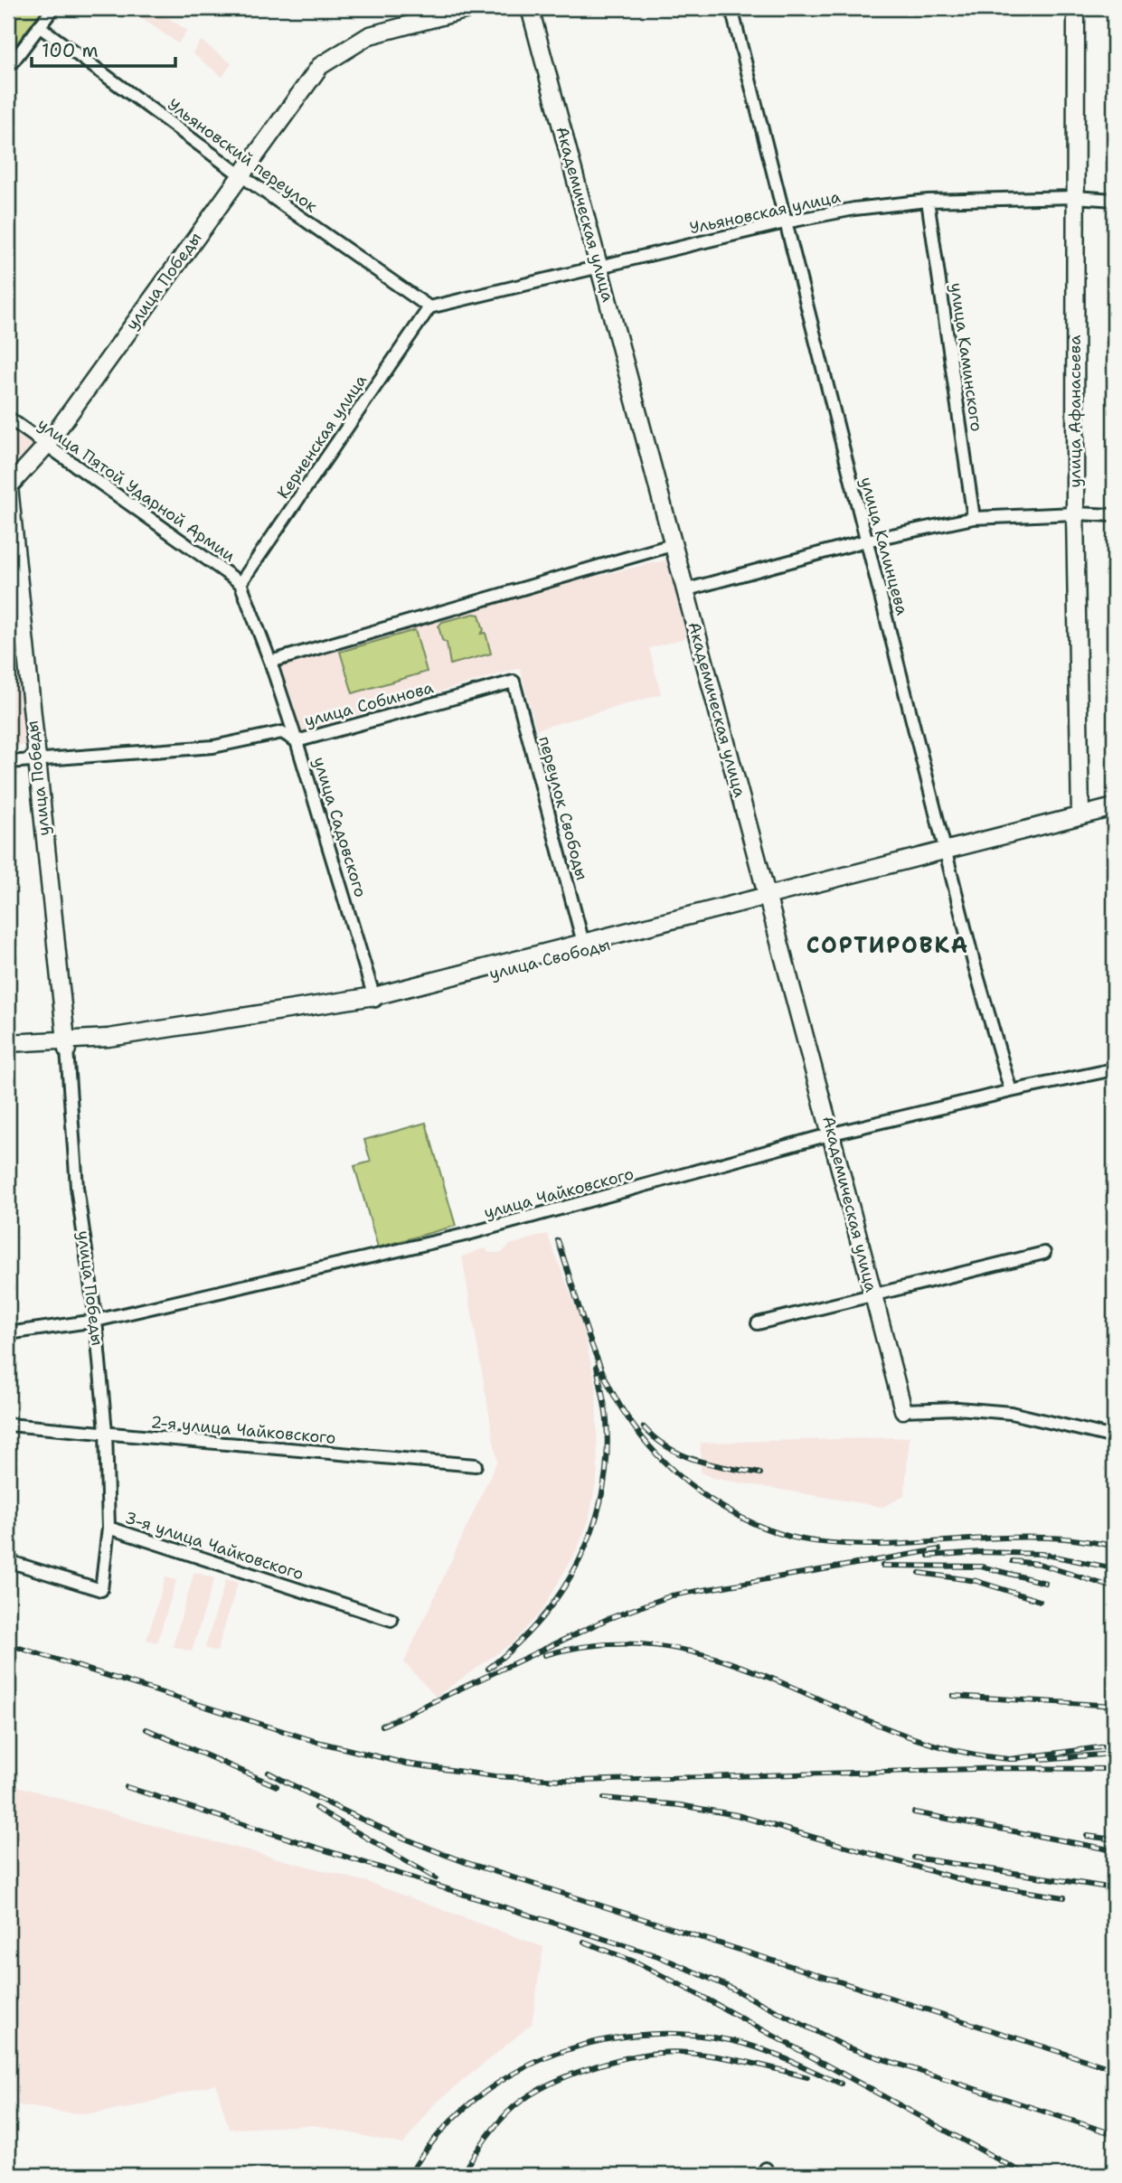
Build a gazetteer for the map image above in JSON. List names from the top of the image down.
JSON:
{
  "streets": {
    "street": [
      "Ульяновский переулок",
      "Ульяновская улица",
      "Академическая улица",
      "улица Победы",
      "улица Каминского",
      "улица Афанасьева",
      "Керченская улица",
      "улица Пятой Ударной Армии",
      "улица Калинцева",
      "улица Собинова",
      "переулок Свободы",
      "улица Садовского",
      "улица Свободы",
      "улица Чайковского",
      "2-я улица Чайковского",
      "3-я улица Чайковского"
    ]
  },
  "crossings": [
    ["Ульяновский переулок", "Ульяновская улица"],
    ["Ульяновский переулок", "улица Победы"],
    ["Ульяновский переулок", "Керченская улица"],
    ["Ульяновская улица", "Академическая улица"],
    ["Ульяновская улица", "улица Каминского"],
    ["Ульяновская улица", "улица Афанасьева"],
    ["Ульяновская улица", "Керченская улица"],
    ["Ульяновская улица", "улица Калинцева"],
    ["Академическая улица", "улица Свободы"],
    ["Академическая улица", "улица Чайковского"],
    ["улица Победы", "улица Пятой Ударной Армии"],
    ["улица Победы", "улица Собинова"],
    ["улица Победы", "улица Свободы"],
    ["улица Победы", "улица Чайковского"],
    ["улица Победы", "2-я улица Чайковского"],
    ["улица Победы", "3-я улица Чайковского"],
    ["улица Афанасьева", "улица Свободы"],
    ["Керченская улица", "улица Пятой Ударной Армии"],
    ["улица Пятой Ударной Армии", "улица Садовского"],
    ["улица Калинцева", "улица Свободы"],
    ["улица Калинцева", "улица Чайковского"],
    ["улица Собинова", "переулок Свободы"],
    ["улица Собинова", "улица Садовского"],
    ["переулок Свободы", "улица Свободы"],
    ["улица Садовского", "улица Свободы"]
  ],
  "districts": ["СОРТИРОВКА"],
  "scale_bar": "100 m"
}
